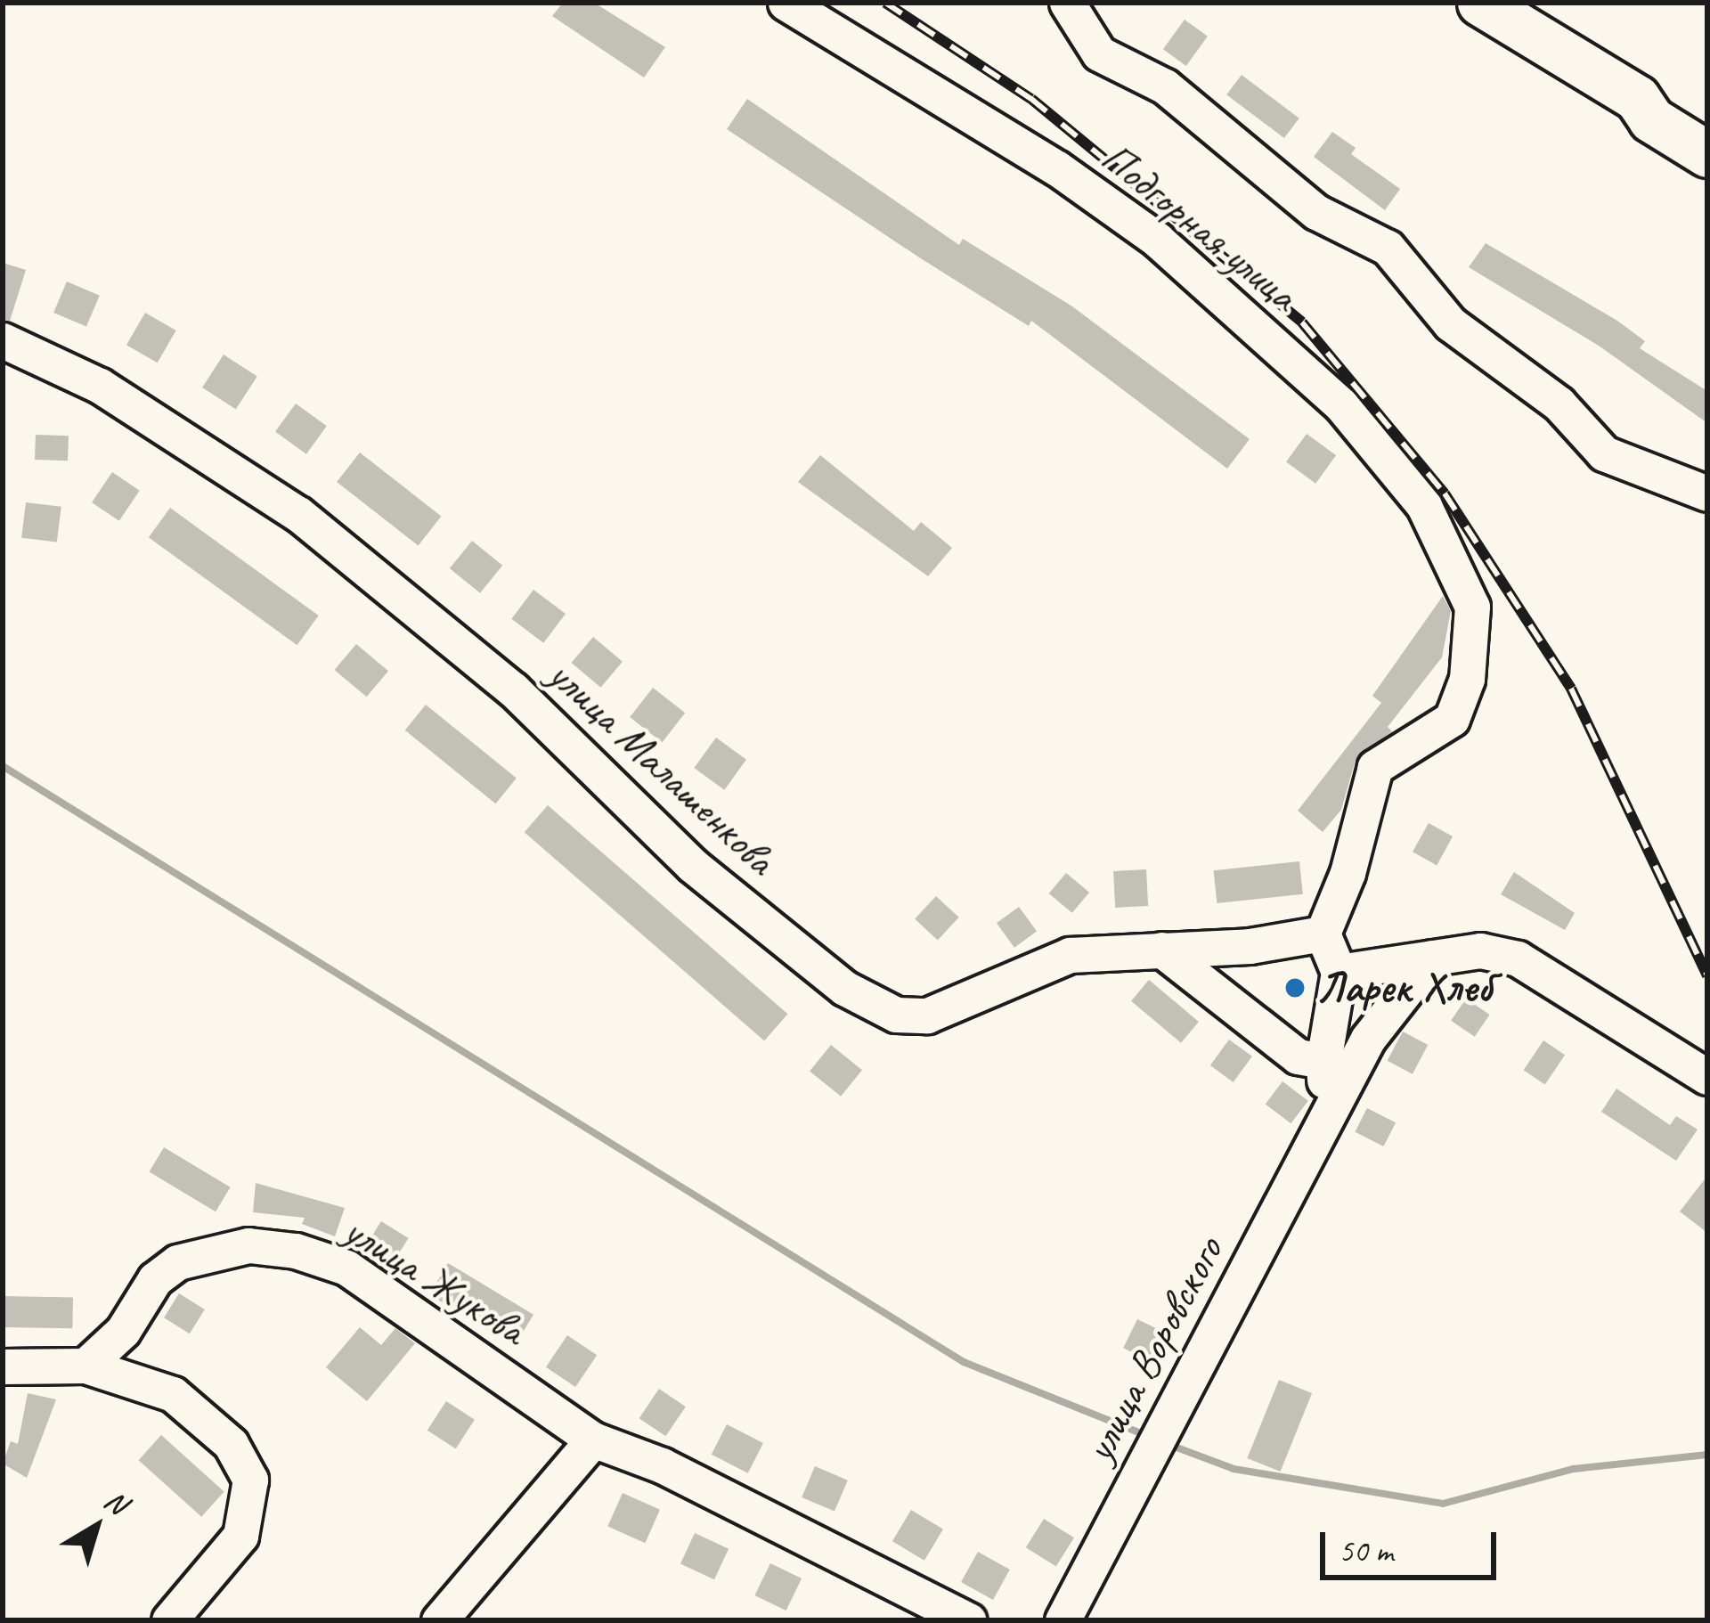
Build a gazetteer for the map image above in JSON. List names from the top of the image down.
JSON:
{
  "streets": {
    "street": [
      "Подгорная улица",
      "улица Малашенкова",
      "улица Жукова",
      "улица Воровского"
    ]
  },
  "crossings": [
    ["Подгорная улица", "улица Малашенкова"]
  ],
  "places": ["Ларек Хлеб"],
  "scale_bar": "50 m",
  "north": "top right"
}
